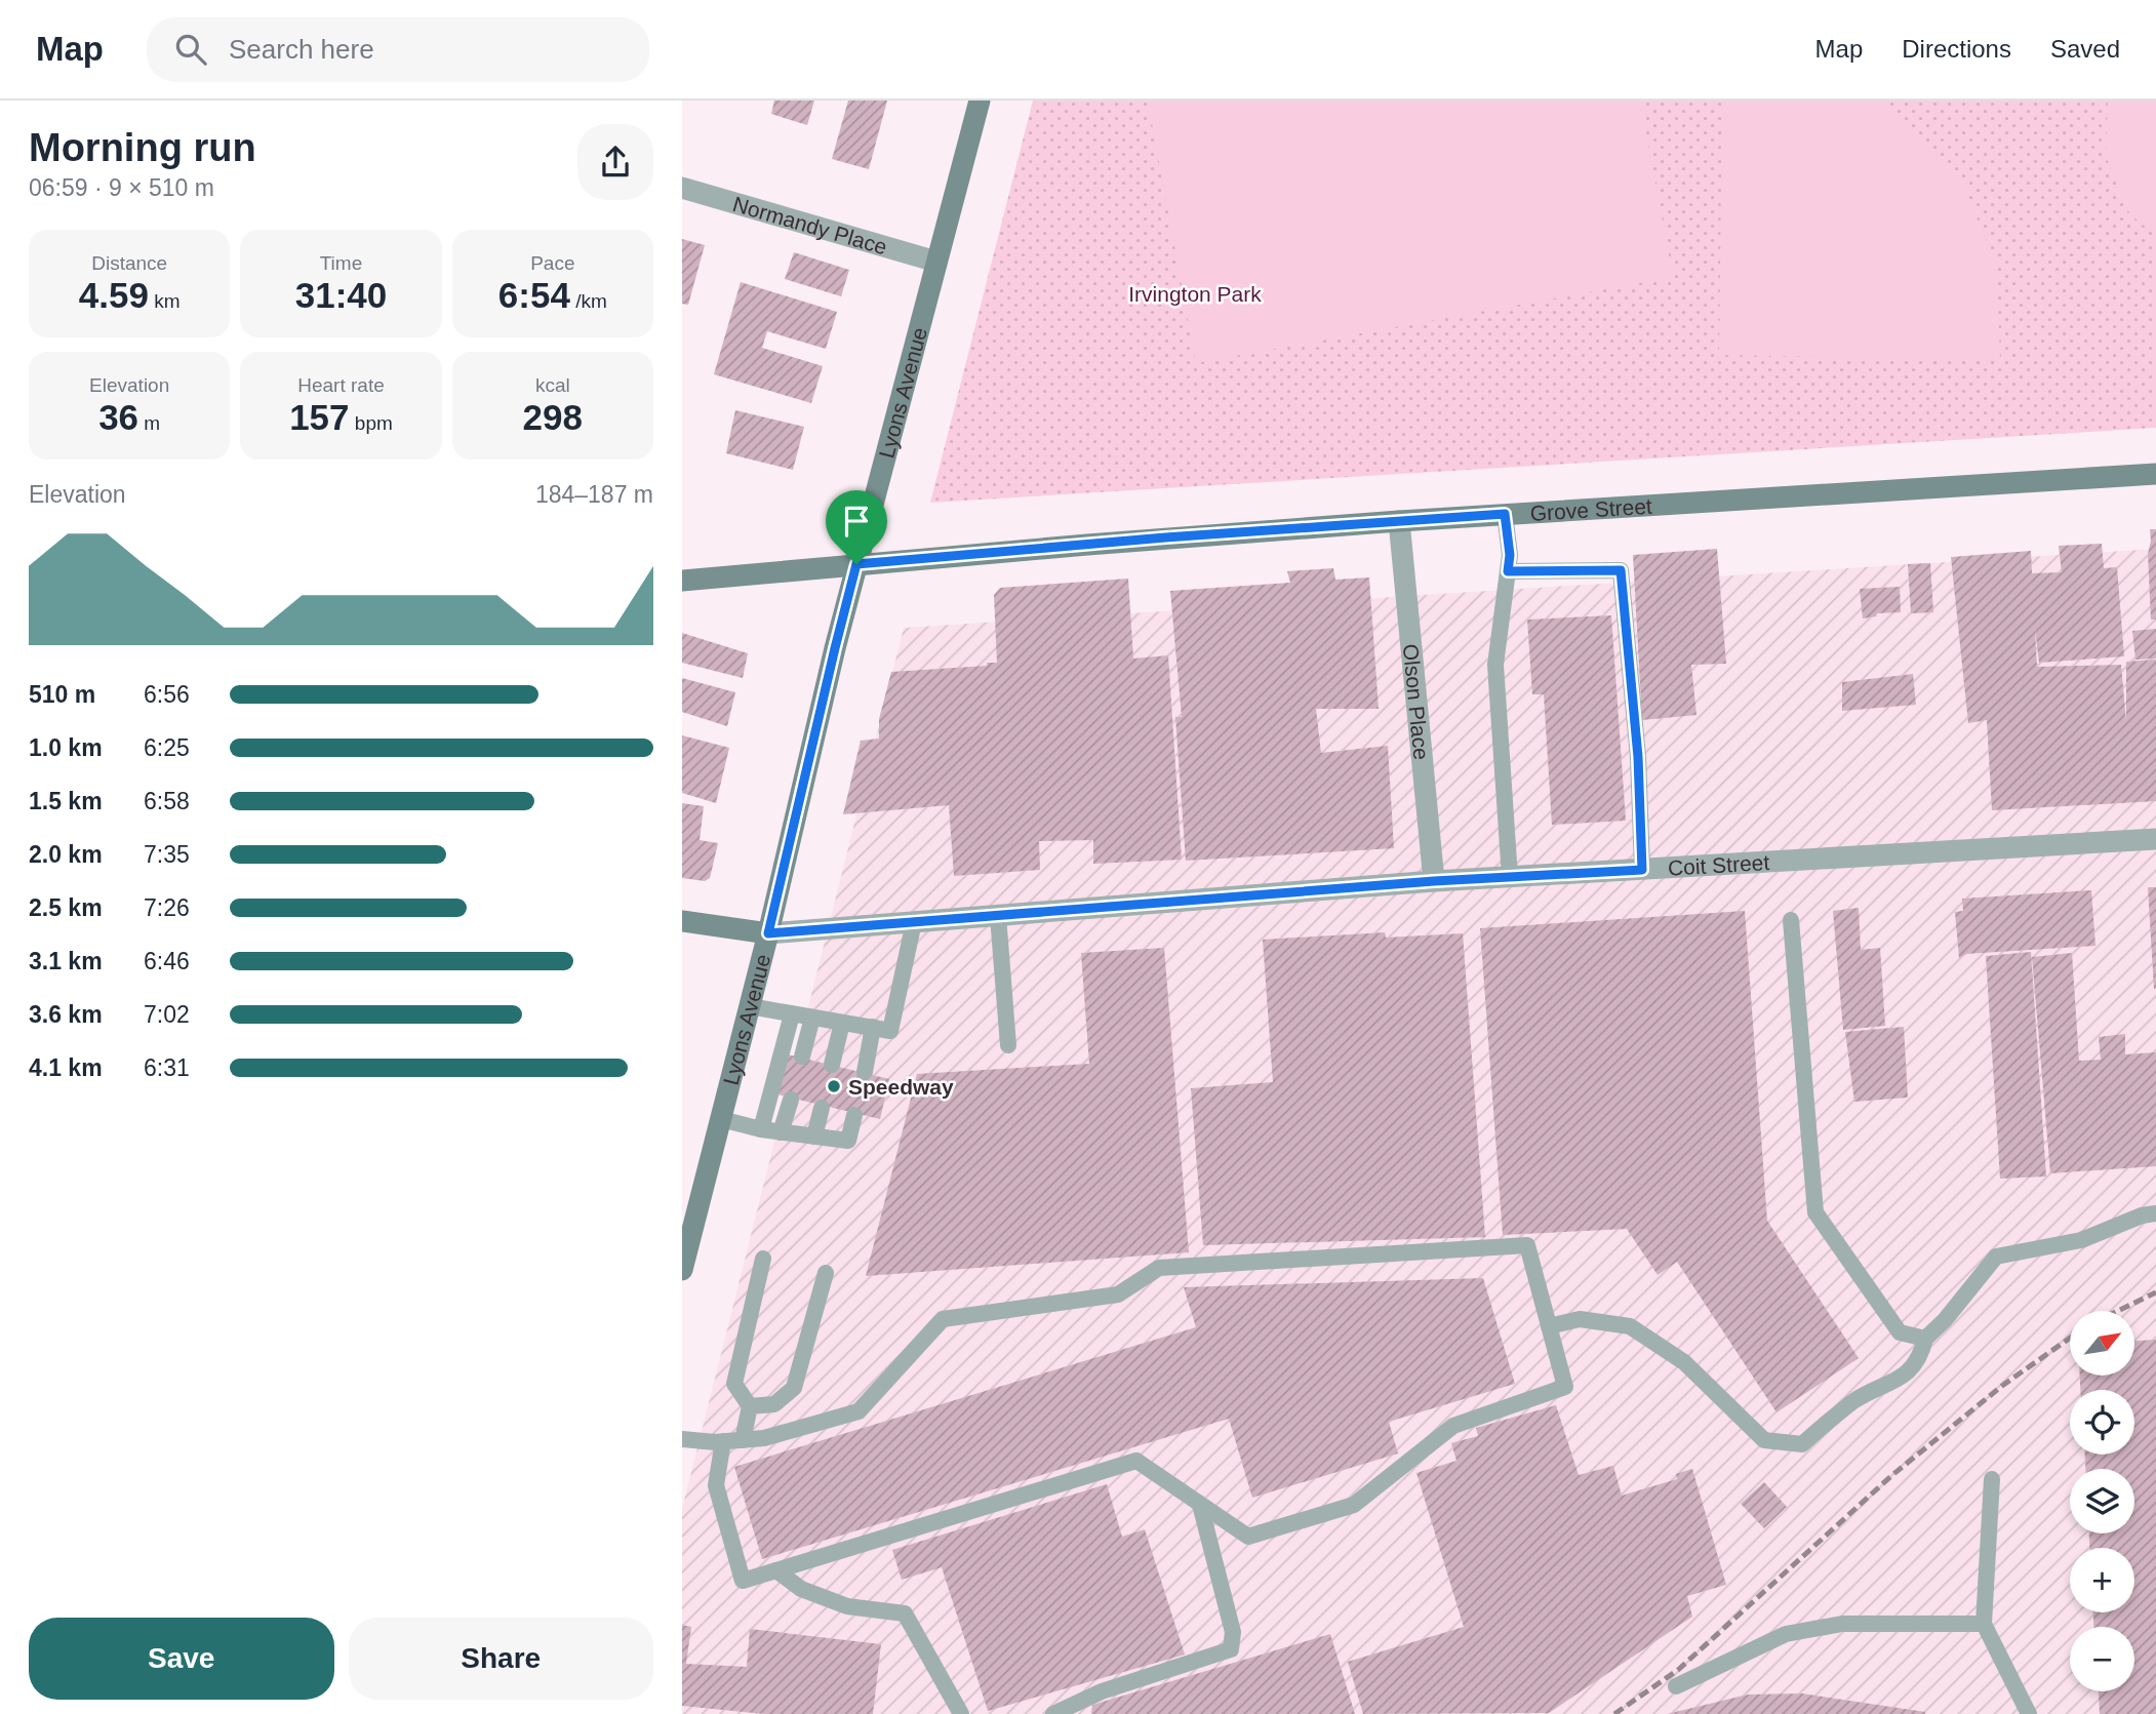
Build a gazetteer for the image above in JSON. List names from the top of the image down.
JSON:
{
  "streets": {
    "main road": ["Lyons Avenue", "Grove Street", "Coit Street"],
    "street": ["Normandy Place", "Olson Place"]
  },
  "crossings": [
    ["Normandy Place", "Lyons Avenue"],
    ["Lyons Avenue", "Grove Street"],
    ["Lyons Avenue", "Coit Street"],
    ["Grove Street", "Olson Place"],
    ["Olson Place", "Coit Street"]
  ],
  "parks": ["Irvington Park"],
  "places": ["Speedway"],
  "north": "top right",
  "page": {
    "header": "Map",
    "search": "Search here",
    "nav": ["Map", "Directions", "Saved"],
    "heading": ["Morning run", "06:59 · 9 × 510 m"],
    "stats": [
      ["Distance", "4.59 km"],
      ["Time", "31:40"],
      ["Pace", "6:54 /km"],
      ["Elevation", "36 m"],
      ["Heart rate", "157 bpm"],
      ["kcal", "298"]
    ],
    "chart": ["Elevation", "184–187 m"],
    "list": [
      {
        "name": "510 m",
        "note": "6:56"
      },
      {
        "name": "1.0 km",
        "note": "6:25"
      },
      {
        "name": "1.5 km",
        "note": "6:58"
      },
      {
        "name": "2.0 km",
        "note": "7:35"
      },
      {
        "name": "2.5 km",
        "note": "7:26"
      },
      {
        "name": "3.1 km",
        "note": "6:46"
      },
      {
        "name": "3.6 km",
        "note": "7:02"
      },
      {
        "name": "4.1 km",
        "note": "6:31"
      }
    ],
    "map_buttons": ["+", "−"],
    "buttons": ["Save", "Share"]
  }
}
